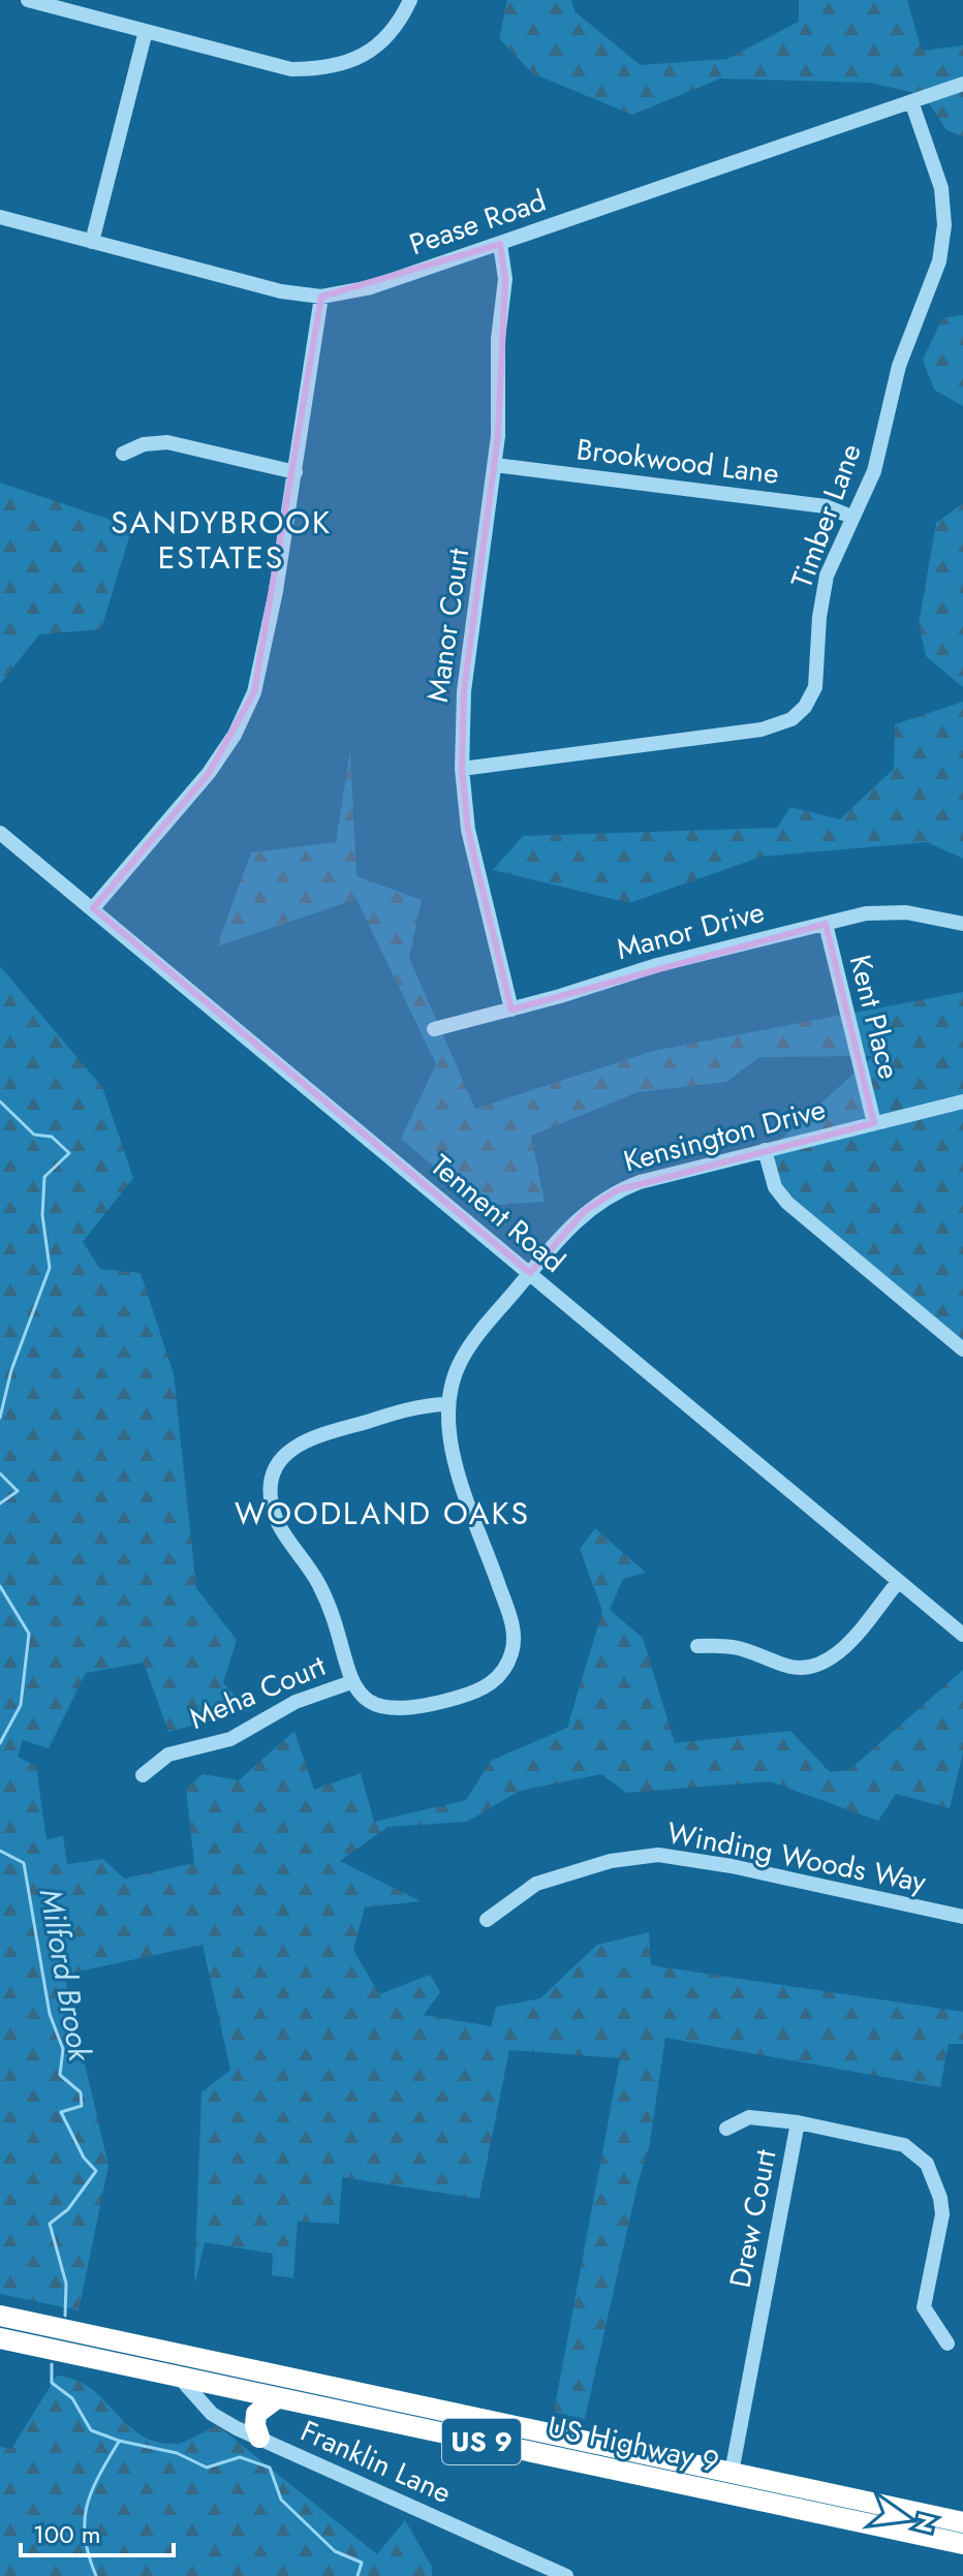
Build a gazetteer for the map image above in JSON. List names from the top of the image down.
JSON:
{
  "streets": {
    "highway": ["US 9", "US Highway 9"],
    "street": [
      "Pease Road",
      "Brookwood Lane",
      "Timber Lane",
      "Manor Court",
      "Manor Drive",
      "Kent Place",
      "Kensington Drive",
      "Tennent Road",
      "Meha Court",
      "Winding Woods Way",
      "Drew Court",
      "Franklin Lane"
    ]
  },
  "crossings": [
    ["Pease Road", "Timber Lane"],
    ["Pease Road", "Manor Court"],
    ["Brookwood Lane", "Timber Lane"],
    ["Brookwood Lane", "Manor Court"],
    ["Timber Lane", "Manor Court"],
    ["Manor Court", "Manor Drive"],
    ["Manor Drive", "Kent Place"],
    ["Kent Place", "Kensington Drive"],
    ["Kensington Drive", "Tennent Road"],
    ["Drew Court", "US Highway 9"],
    ["US Highway 9", "Franklin Lane"]
  ],
  "districts": ["SANDYBROOK ESTATES", "WOODLAND OAKS"],
  "water": ["Milford Brook"],
  "scale_bar": "100 m",
  "north": "right"
}
